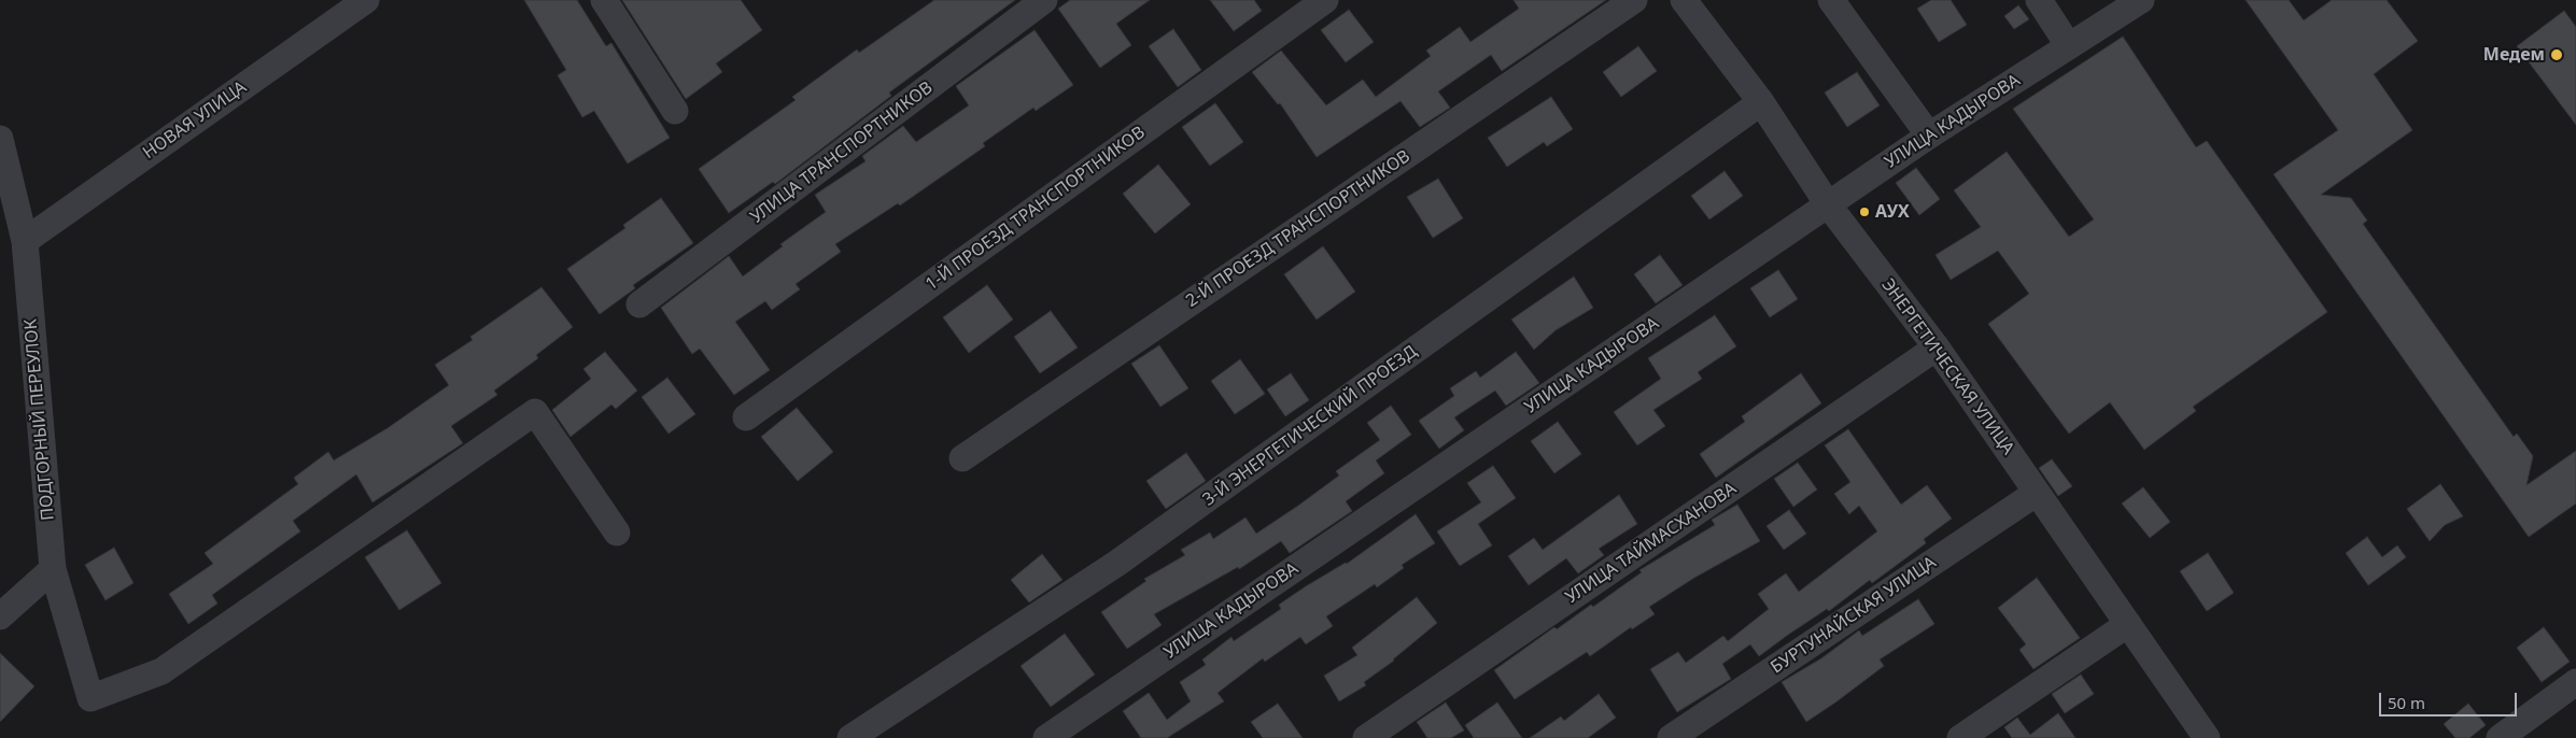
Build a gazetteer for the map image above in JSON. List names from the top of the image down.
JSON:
{
  "streets": {
    "street": [
      "НОВАЯ УЛИЦА",
      "УЛИЦА КАДЫРОВА",
      "УЛИЦА ТРАНСПОРТНИКОВ",
      "1-Й ПРОЕЗД ТРАНСПОРТНИКОВ",
      "2-Й ПРОЕЗД ТРАНСПОРТНИКОВ",
      "ЭНЕРГЕТИЧЕСКАЯ УЛИЦА",
      "ПОДГОРНЫЙ ПЕРЕУЛОК",
      "3-Й ЭНЕРГЕТИЧЕСКИЙ ПРОЕЗД",
      "УЛИЦА ТАЙМАСХАНОВА",
      "БУРТУНАЙСКАЯ УЛИЦА"
    ]
  },
  "crossings": [
    ["НОВАЯ УЛИЦА", "ПОДГОРНЫЙ ПЕРЕУЛОК"],
    ["УЛИЦА КАДЫРОВА", "ЭНЕРГЕТИЧЕСКАЯ УЛИЦА"],
    ["ЭНЕРГЕТИЧЕСКАЯ УЛИЦА", "3-Й ЭНЕРГЕТИЧЕСКИЙ ПРОЕЗД"],
    ["ЭНЕРГЕТИЧЕСКАЯ УЛИЦА", "УЛИЦА ТАЙМАСХАНОВА"],
    ["ЭНЕРГЕТИЧЕСКАЯ УЛИЦА", "БУРТУНАЙСКАЯ УЛИЦА"]
  ],
  "places": ["Медем", "АУХ"],
  "scale_bar": "50 m"
}
